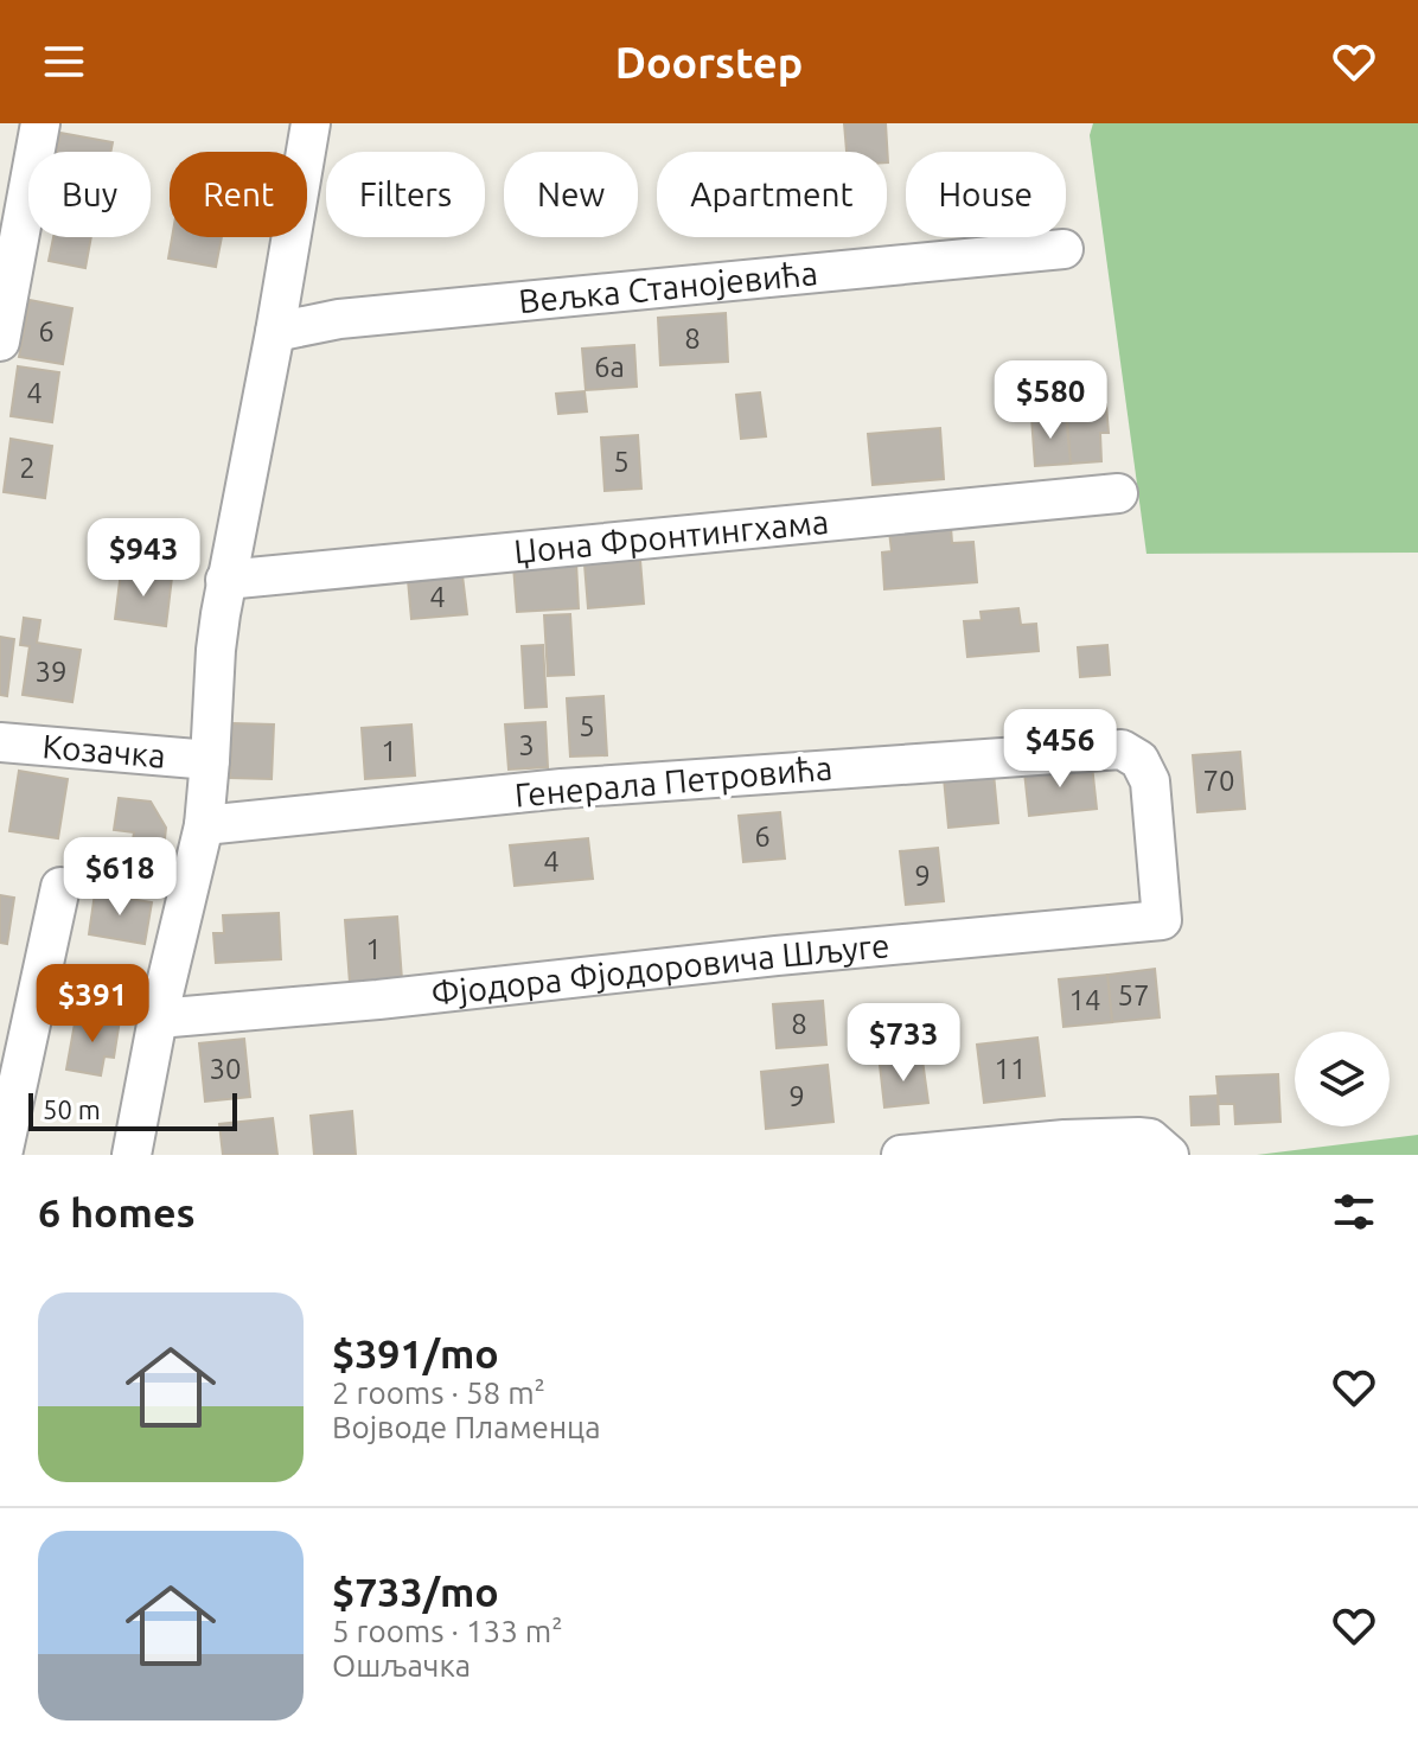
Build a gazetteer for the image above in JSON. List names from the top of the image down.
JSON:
{
  "streets": {
    "street": [
      "Вељка Станојевића",
      "Џона Фронтингхама",
      "Козачка",
      "Генерала Петровића",
      "Фјодора Фјодоровича Шљуге"
    ]
  },
  "crossings": [
    ["Генерала Петровића", "Фјодора Фјодоровича Шљуге"]
  ],
  "house_numbers": [
    "6",
    "8",
    "6a",
    "4",
    "5",
    "2",
    "4",
    "39",
    "5",
    "3",
    "1",
    "70",
    "6",
    "4",
    "9",
    "1",
    "57",
    "14",
    "8",
    "30",
    "11",
    "9"
  ],
  "scale_bar": "50 m",
  "page": {
    "header": "Doorstep",
    "chip": [
      "Buy",
      "Rent",
      "Filters",
      "New",
      "Apartment",
      "House"
    ],
    "price": [
      "$580",
      "$943",
      "$456",
      "$618",
      "$391",
      "$733"
    ],
    "scale": "50 m",
    "heading": "6 homes",
    "list": [
      {
        "name": "$391/mo",
        "note": "2 rooms · 58 m² · Војводе Пламенца"
      },
      {
        "name": "$733/mo",
        "note": "5 rooms · 133 m² · Ошљачка"
      }
    ]
  }
}
